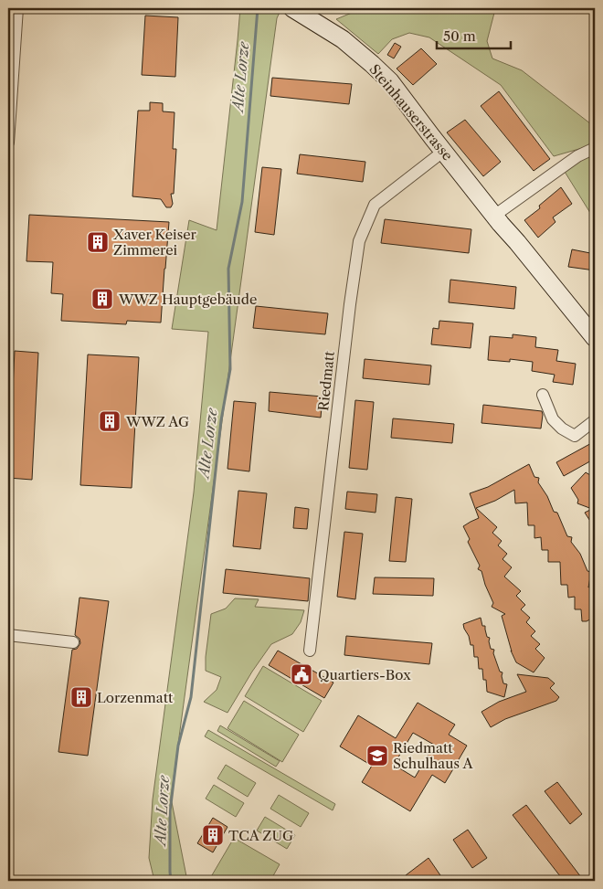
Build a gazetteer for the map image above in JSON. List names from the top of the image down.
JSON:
{
  "streets": {
    "street": ["Steinhauserstrasse", "Riedmatt"]
  },
  "crossings": [
    ["Steinhauserstrasse", "Riedmatt"]
  ],
  "water": ["Alte Lorze"],
  "places": {
    "building": [
      "Xaver Keiser Zimmerei",
      "WWZ Hauptgebäude",
      "WWZ AG",
      "Lorzenmatt",
      "TCA ZUG"
    ],
    "public building": ["Quartiers-Box"],
    "school or university": ["Riedmatt Schulhaus A"]
  },
  "scale_bar": "50 m"
}
